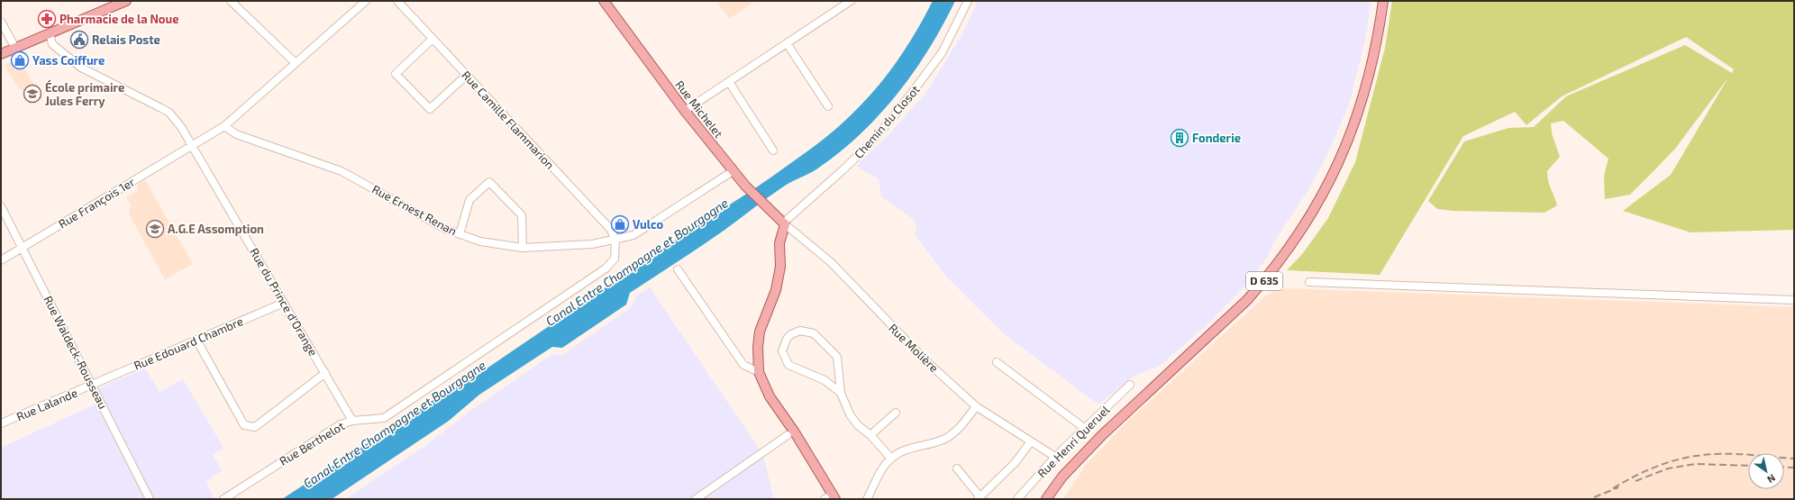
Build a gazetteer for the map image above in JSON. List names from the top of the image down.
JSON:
{
  "streets": {
    "main road": ["Rue Michelet", "D 635"],
    "street": [
      "Rue Camille Flammarion",
      "Chemin du Closot",
      "Rue François 1er",
      "Rue Ernest Renan",
      "Rue du Prince d'Orange",
      "Rue Edouard Chambre",
      "Rue Molière",
      "Rue Waldeck-Rousseau",
      "Rue Lalande",
      "Rue Henri Queruel",
      "Rue Berthelot"
    ]
  },
  "crossings": [
    ["Rue Michelet", "Chemin du Closot"],
    ["Rue Michelet", "Rue Molière"],
    ["Rue Camille Flammarion", "Rue Ernest Renan"],
    ["Rue Camille Flammarion", "Rue Berthelot"],
    ["Chemin du Closot", "Rue Molière"],
    ["Rue François 1er", "Rue Ernest Renan"],
    ["Rue François 1er", "Rue du Prince d'Orange"],
    ["Rue François 1er", "Rue Waldeck-Rousseau"],
    ["Rue Ernest Renan", "Rue Berthelot"],
    ["Rue du Prince d'Orange", "Rue Edouard Chambre"],
    ["Rue du Prince d'Orange", "Rue Berthelot"],
    ["Rue Edouard Chambre", "Rue Waldeck-Rousseau"],
    ["Rue Edouard Chambre", "Rue Lalande"],
    ["Rue Molière", "Rue Henri Queruel"],
    ["Rue Waldeck-Rousseau", "Rue Lalande"]
  ],
  "water": ["Canal Entre Champagne et Bourgogne"],
  "places": {
    "pharmacy": ["Pharmacie de la Noue"],
    "public building": ["Relais Poste"],
    "shop": ["Yass Coiffure", "Vulco"],
    "school or university": ["École primaire Jules Ferry", "A.G.E Assomption"],
    "building": ["Fonderie"]
  },
  "north": "bottom right"
}
